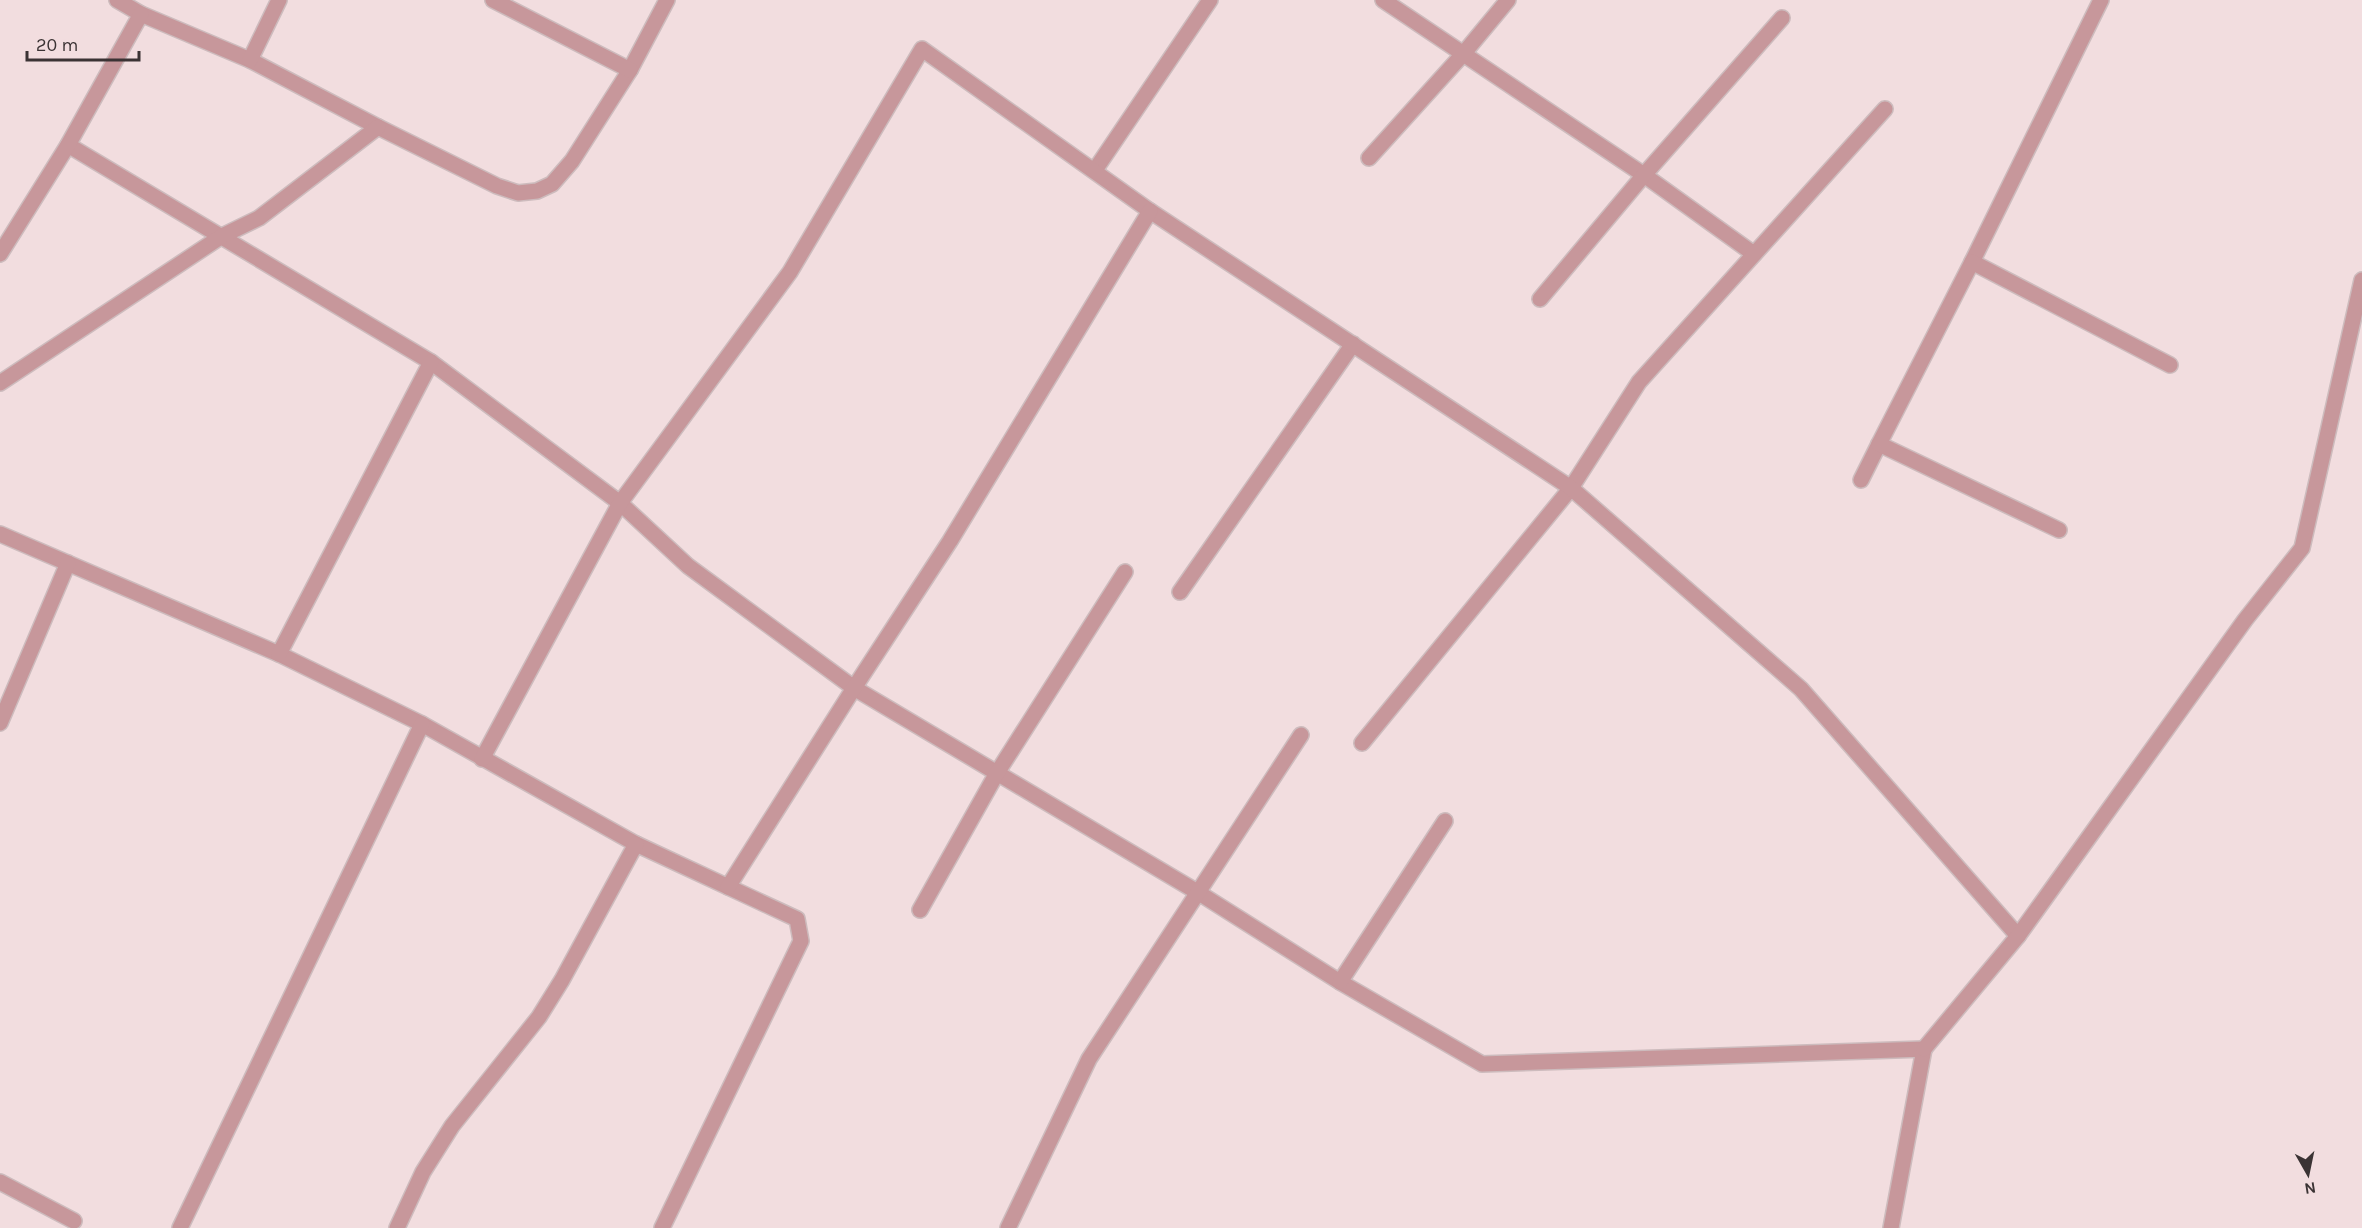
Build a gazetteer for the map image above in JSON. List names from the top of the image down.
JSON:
{
  "scale_bar": "20 m",
  "north": "bottom"
}
